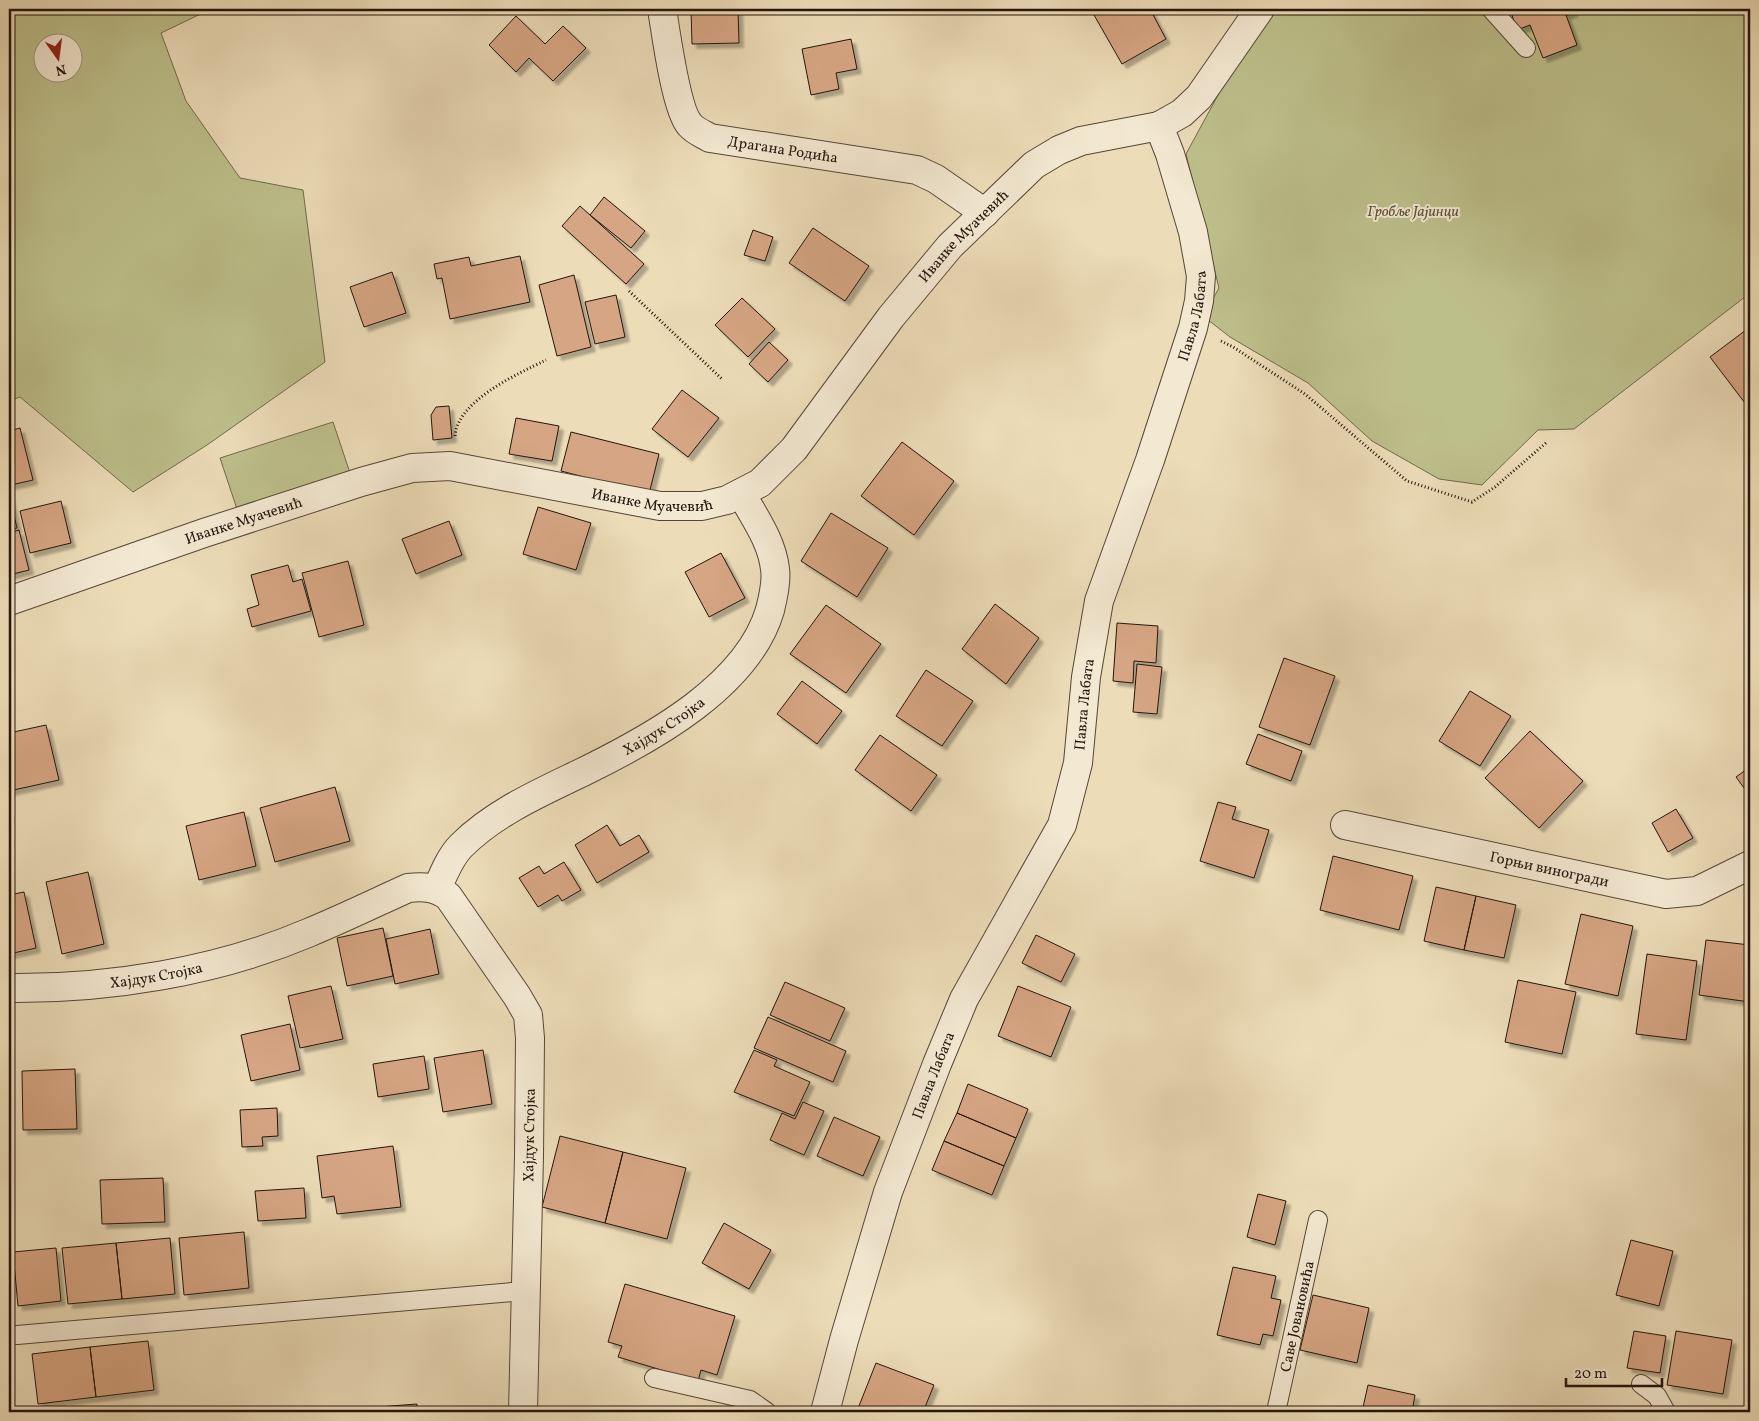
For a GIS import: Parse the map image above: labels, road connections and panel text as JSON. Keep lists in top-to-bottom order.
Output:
{
  "streets": {
    "street": [
      "Драгана Родића",
      "Иванке Муачевић",
      "Павла Лабата",
      "Хајдук Стојка",
      "Горњи виногради"
    ],
    "lane": ["Саве Јовановића"]
  },
  "crossings": [
    ["Драгана Родића", "Иванке Муачевић"],
    ["Иванке Муачевић", "Павла Лабата"],
    ["Иванке Муачевић", "Хајдук Стојка"]
  ],
  "parks": ["Гробље Јајинци"],
  "scale_bar": "20 m",
  "north": "bottom"
}
